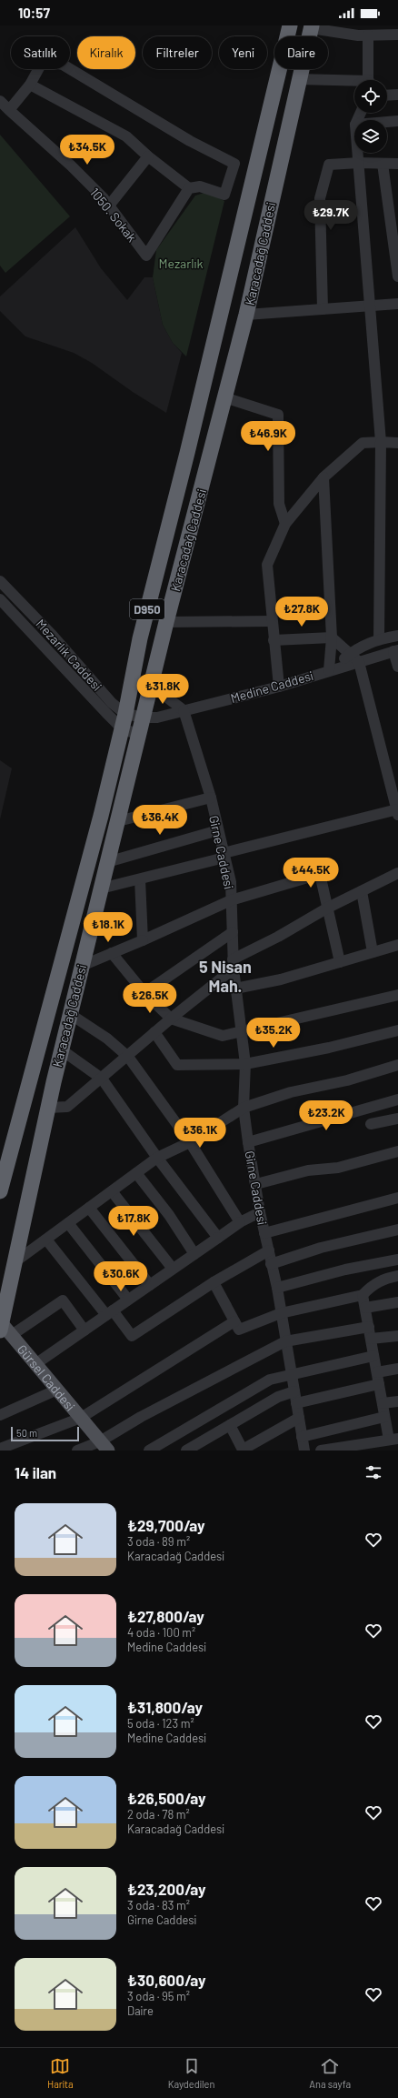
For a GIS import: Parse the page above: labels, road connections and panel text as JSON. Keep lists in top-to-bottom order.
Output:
{
  "streets": {
    "highway": ["Karacadağ Caddesi", "D950"],
    "main road": ["Gürsel Caddesi"],
    "street": [
      "1050. Sokak",
      "Mezarlık Caddesi",
      "Medine Caddesi",
      "Girne Caddesi"
    ]
  },
  "crossings": [
    ["Karacadağ Caddesi", "Mezarlık Caddesi"],
    ["Karacadağ Caddesi", "Medine Caddesi"],
    ["Karacadağ Caddesi", "Gürsel Caddesi"],
    ["Mezarlık Caddesi", "Medine Caddesi"],
    ["Medine Caddesi", "Girne Caddesi"]
  ],
  "districts": ["5 Nisan Mah."],
  "parks": ["Mezarlık"],
  "scale_bar": "50 m",
  "page": {
    "status": "10:57",
    "chip": [
      "Satılık",
      "Kiralık",
      "Filtreler",
      "Yeni",
      "Daire"
    ],
    "price": [
      "₺34.5K",
      "₺29.7K",
      "₺46.9K",
      "₺27.8K",
      "₺31.8K",
      "₺36.4K",
      "₺44.5K",
      "₺18.1K",
      "₺26.5K",
      "₺35.2K",
      "₺23.2K",
      "₺36.1K",
      "₺17.8K",
      "₺30.6K"
    ],
    "scale": "50 m",
    "heading": "14 ilan",
    "list": [
      {
        "name": "₺29,700/ay",
        "note": "3 oda · 89 m² · Karacadağ Caddesi"
      },
      {
        "name": "₺27,800/ay",
        "note": "4 oda · 100 m² · Medine Caddesi"
      },
      {
        "name": "₺31,800/ay",
        "note": "5 oda · 123 m² · Medine Caddesi"
      },
      {
        "name": "₺26,500/ay",
        "note": "2 oda · 78 m² · Karacadağ Caddesi"
      },
      {
        "name": "₺23,200/ay",
        "note": "3 oda · 83 m² · Girne Caddesi"
      },
      {
        "name": "₺30,600/ay",
        "note": "3 oda · 95 m² · Daire"
      }
    ],
    "tabs": ["Harita", "Kaydedilen", "Ana sayfa"]
  }
}
